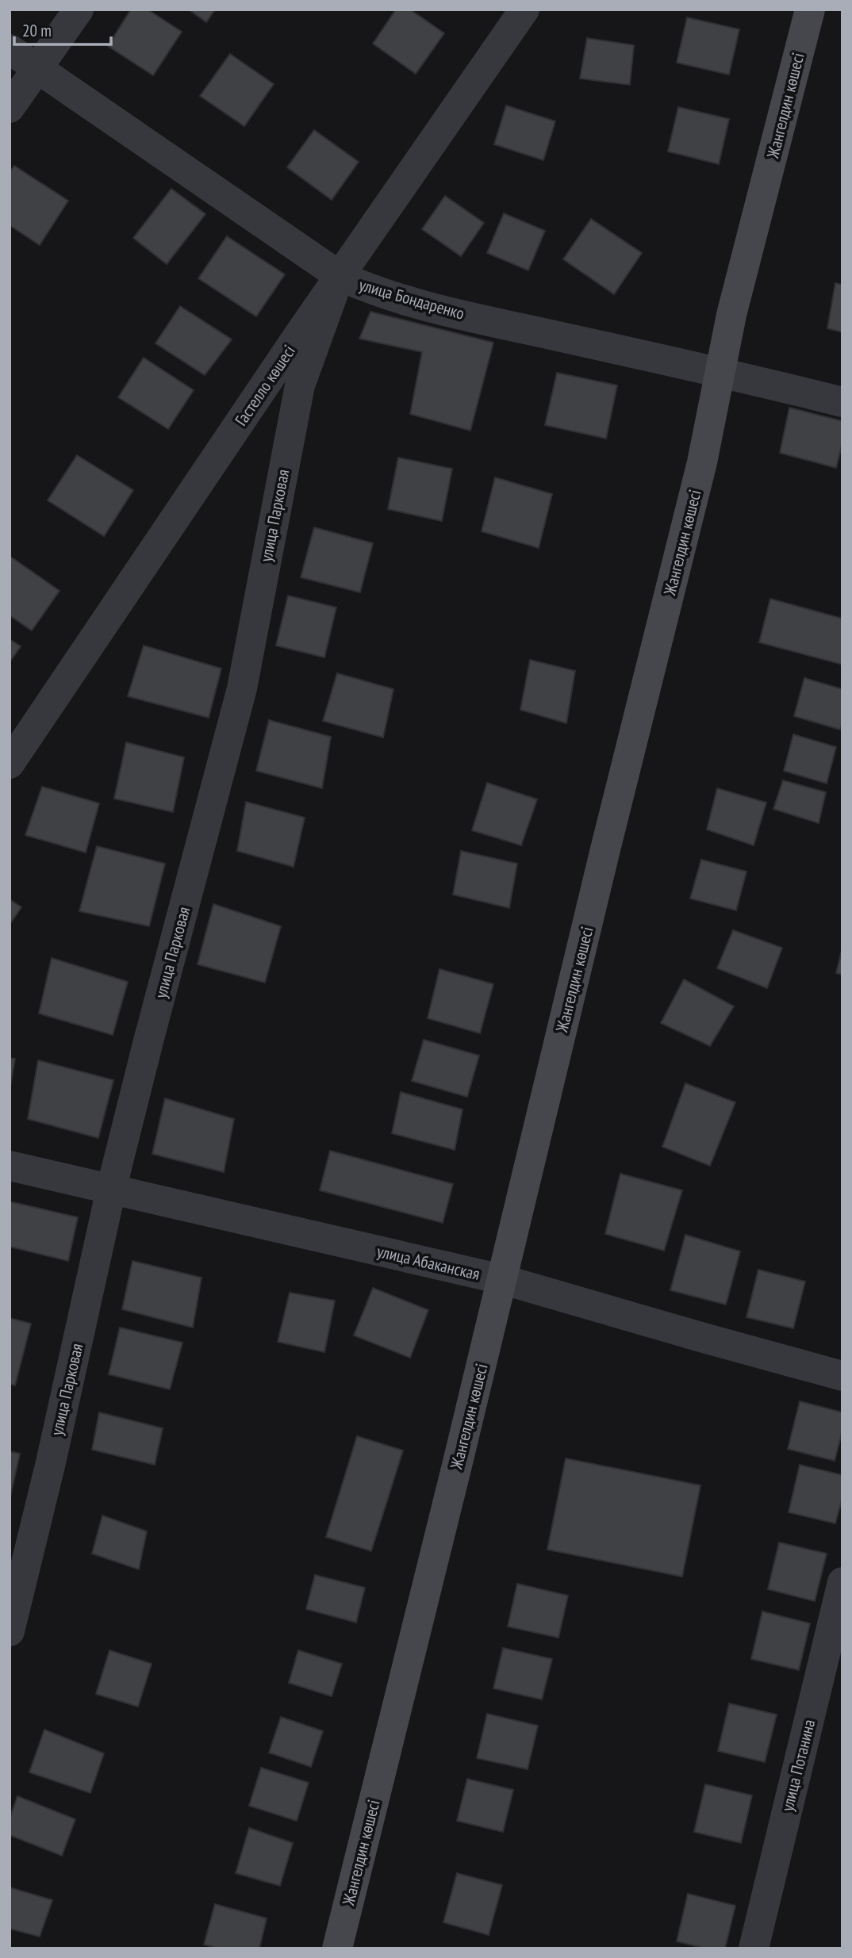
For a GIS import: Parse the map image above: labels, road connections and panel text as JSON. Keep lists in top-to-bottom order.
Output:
{
  "streets": {
    "main road": ["Жангелдин көшесі"],
    "street": [
      "улица Бондаренко",
      "Гастелло көшесі",
      "улица Парковая",
      "улица Абаканская",
      "улица Потанина"
    ]
  },
  "crossings": [
    ["Жангелдин көшесі", "улица Бондаренко"],
    ["Жангелдин көшесі", "улица Абаканская"],
    ["улица Бондаренко", "Гастелло көшесі"],
    ["улица Бондаренко", "улица Парковая"],
    ["Гастелло көшесі", "улица Парковая"],
    ["улица Парковая", "улица Абаканская"]
  ],
  "scale_bar": "20 m"
}
